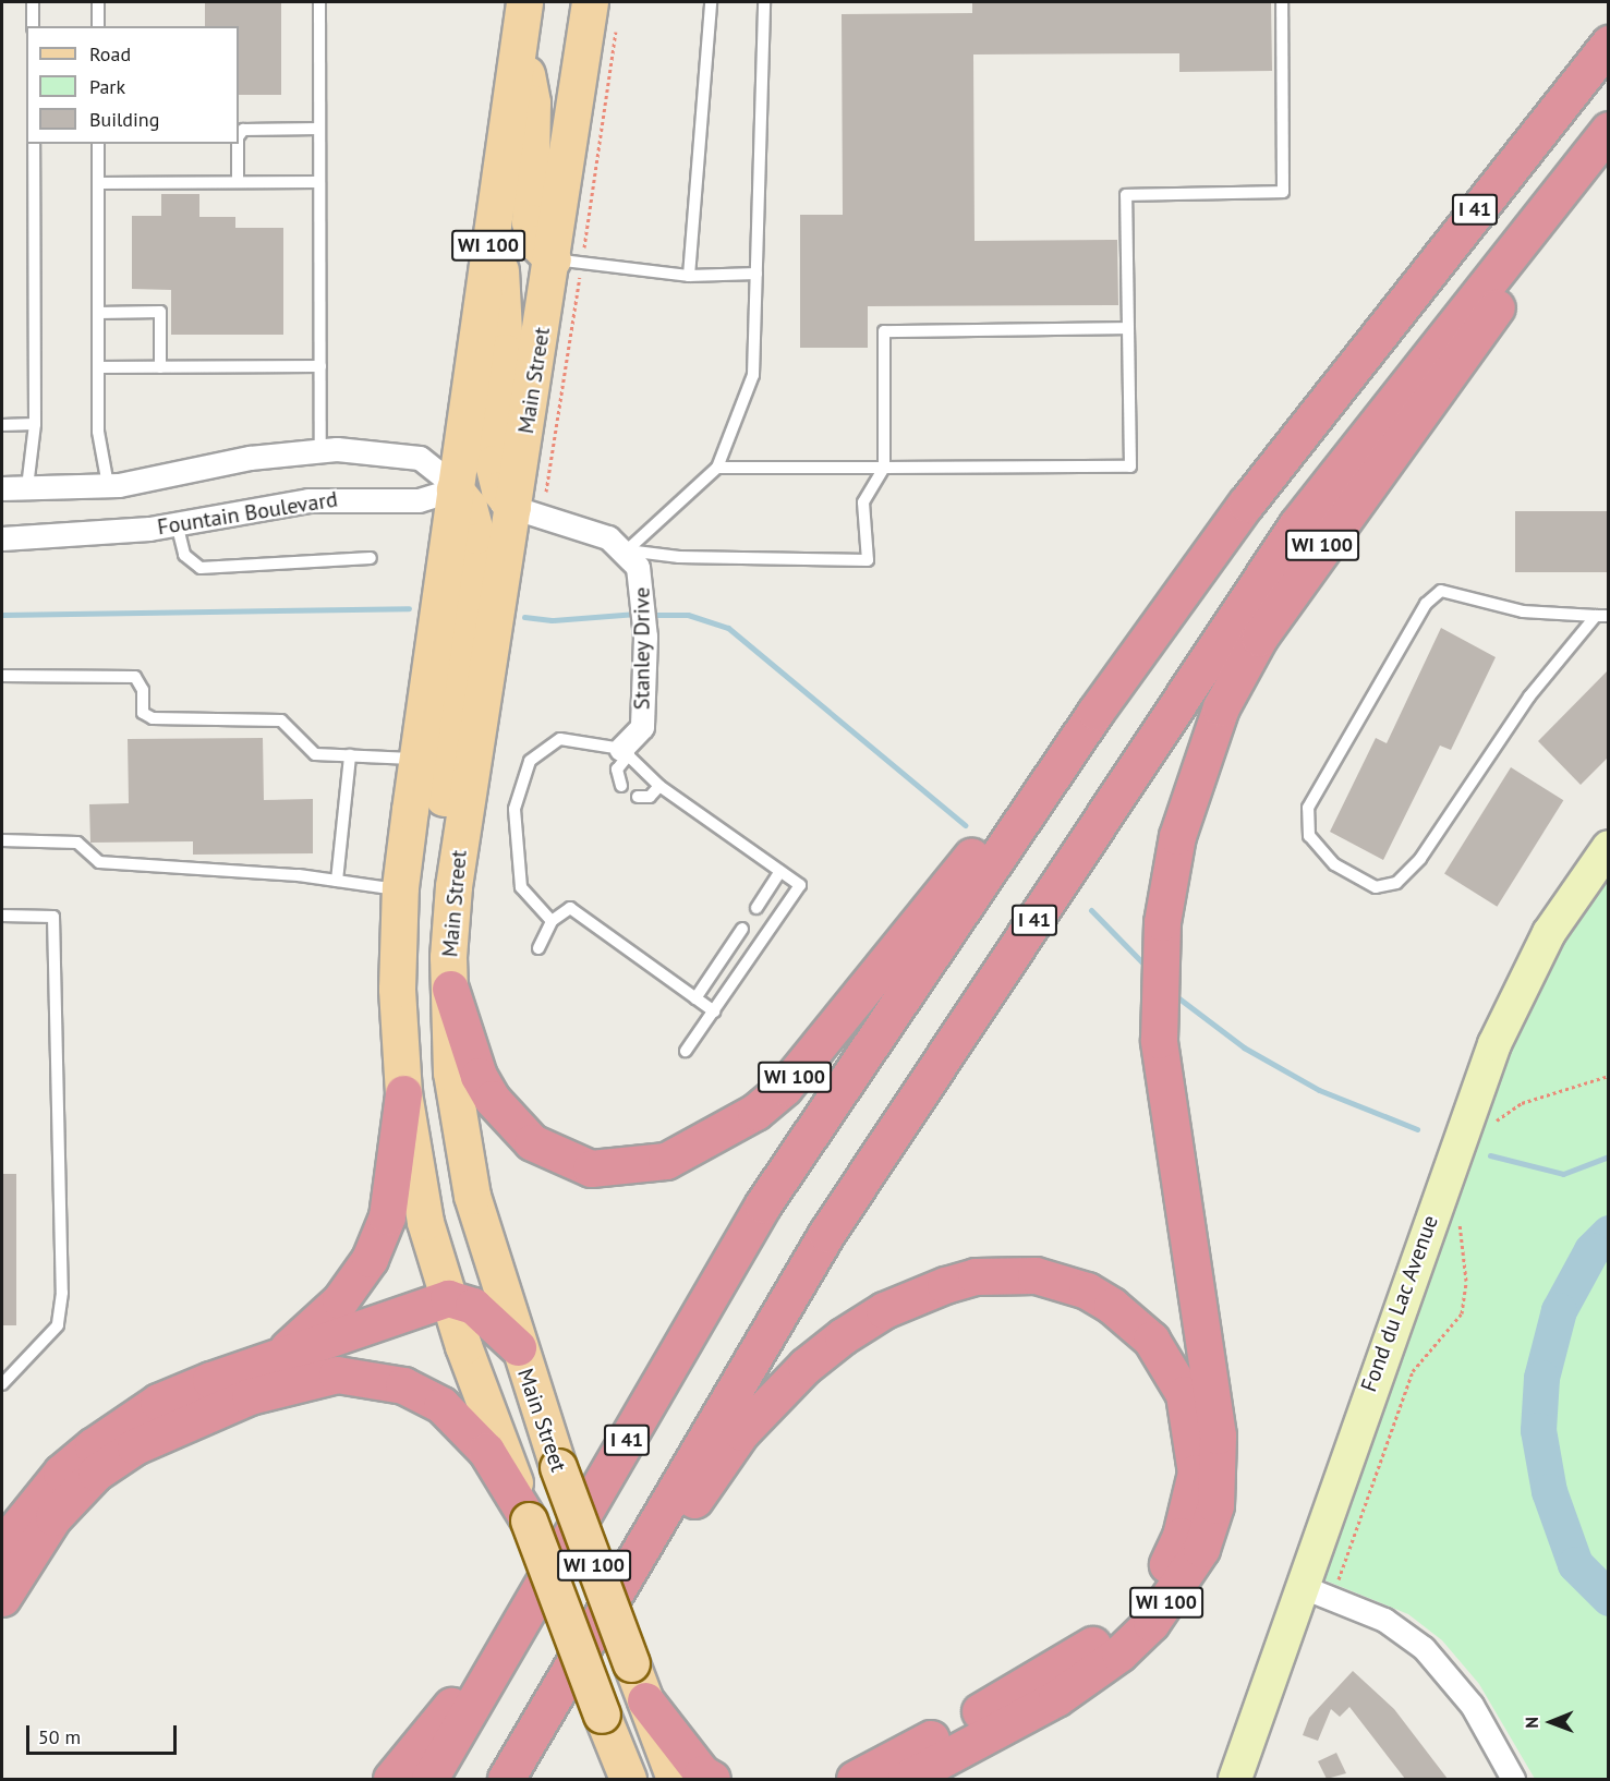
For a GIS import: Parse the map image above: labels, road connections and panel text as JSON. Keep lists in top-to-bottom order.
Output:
{
  "streets": {
    "highway": ["I 41", "WI 100"],
    "main road": ["Main Street"],
    "street": ["Fountain Boulevard", "Stanley Drive", "Fond du Lac Avenue"]
  },
  "crossings": [
    ["I 41", "WI 100"],
    ["WI 100", "Main Street"],
    ["WI 100", "Fountain Boulevard"]
  ],
  "legend": ["Road", "Park", "Building"],
  "scale_bar": "50 m",
  "north": "left"
}
